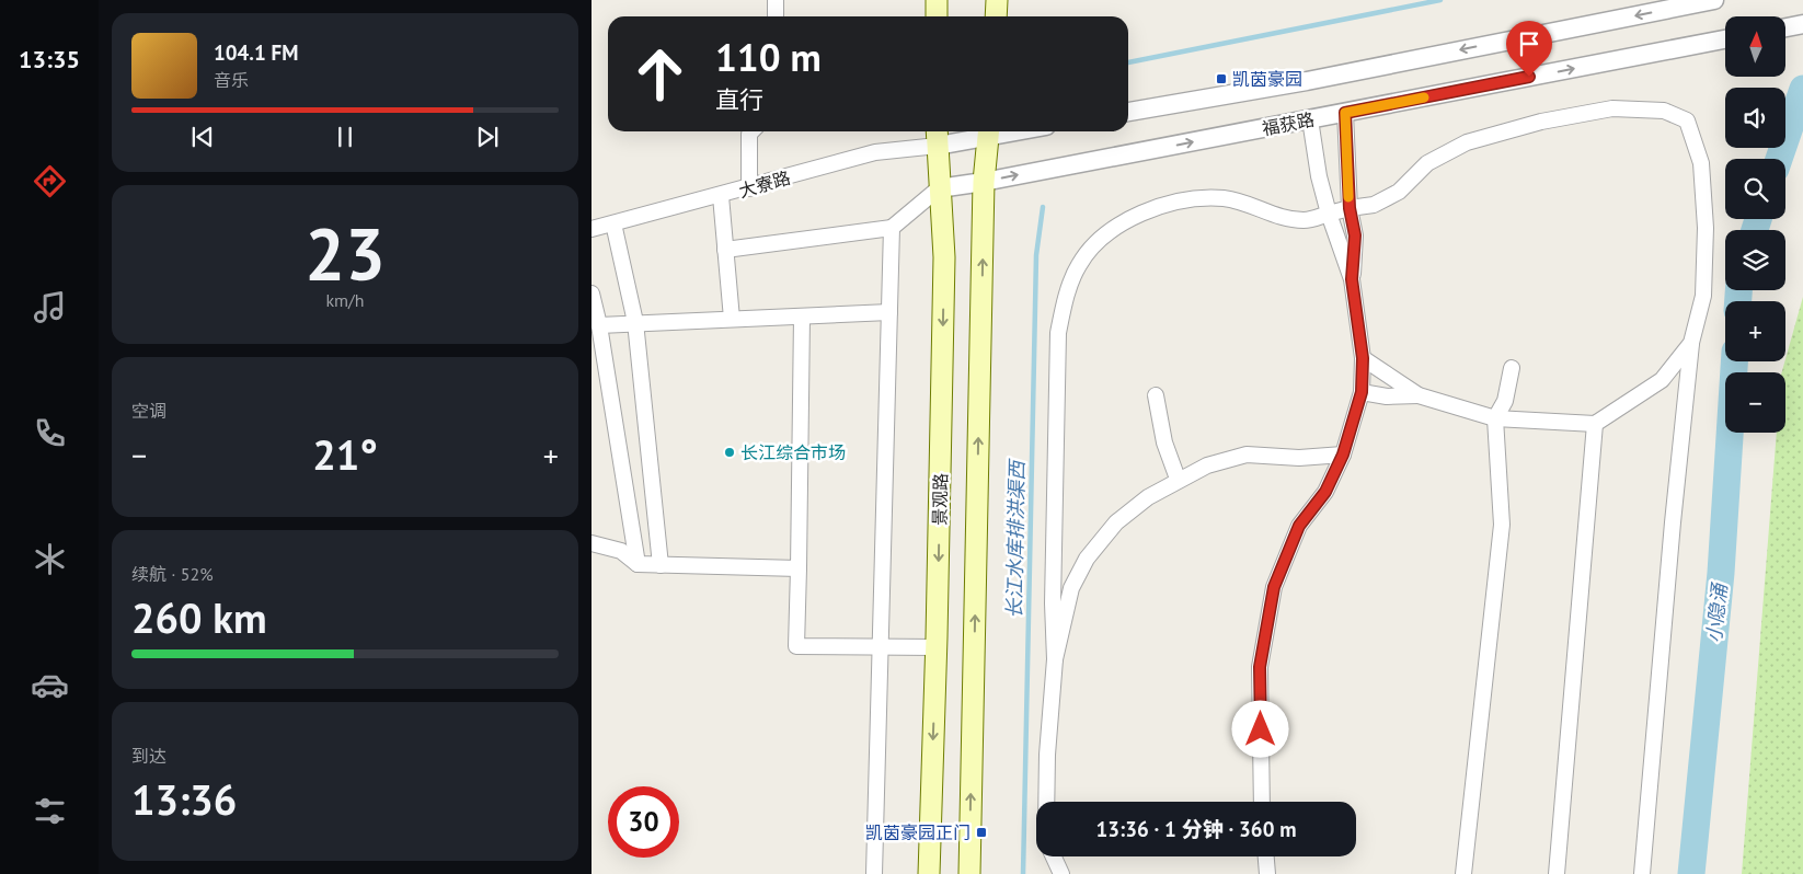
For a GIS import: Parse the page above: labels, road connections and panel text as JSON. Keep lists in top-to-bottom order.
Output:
{
  "streets": {
    "main road": ["景观路"],
    "street": ["福获路", "大寮路"]
  },
  "crossings": [
    ["福获路", "景观路"],
    ["大寮路", "景观路"]
  ],
  "water": ["长江水库排洪渠西", "小隐涌"],
  "places": {
    "transit": ["凯茵豪园", "凯茵豪园正门"],
    "other": ["长江综合市场"]
  },
  "north": "top",
  "page": {
    "tabs": "13:35",
    "map_buttons": ["+", "−"],
    "turn": ["110 m", "直行"],
    "song": ["104.1 FM", "音乐"],
    "tile": [
      ["23", "km/h"],
      "空调",
      ["续航 · 52%", "260 km"],
      ["到达", "13:36"]
    ],
    "heat": ["−", "21°", "+"],
    "limit": "30",
    "trip": "13:36 · 1 分钟 · 360 m"
  }
}
